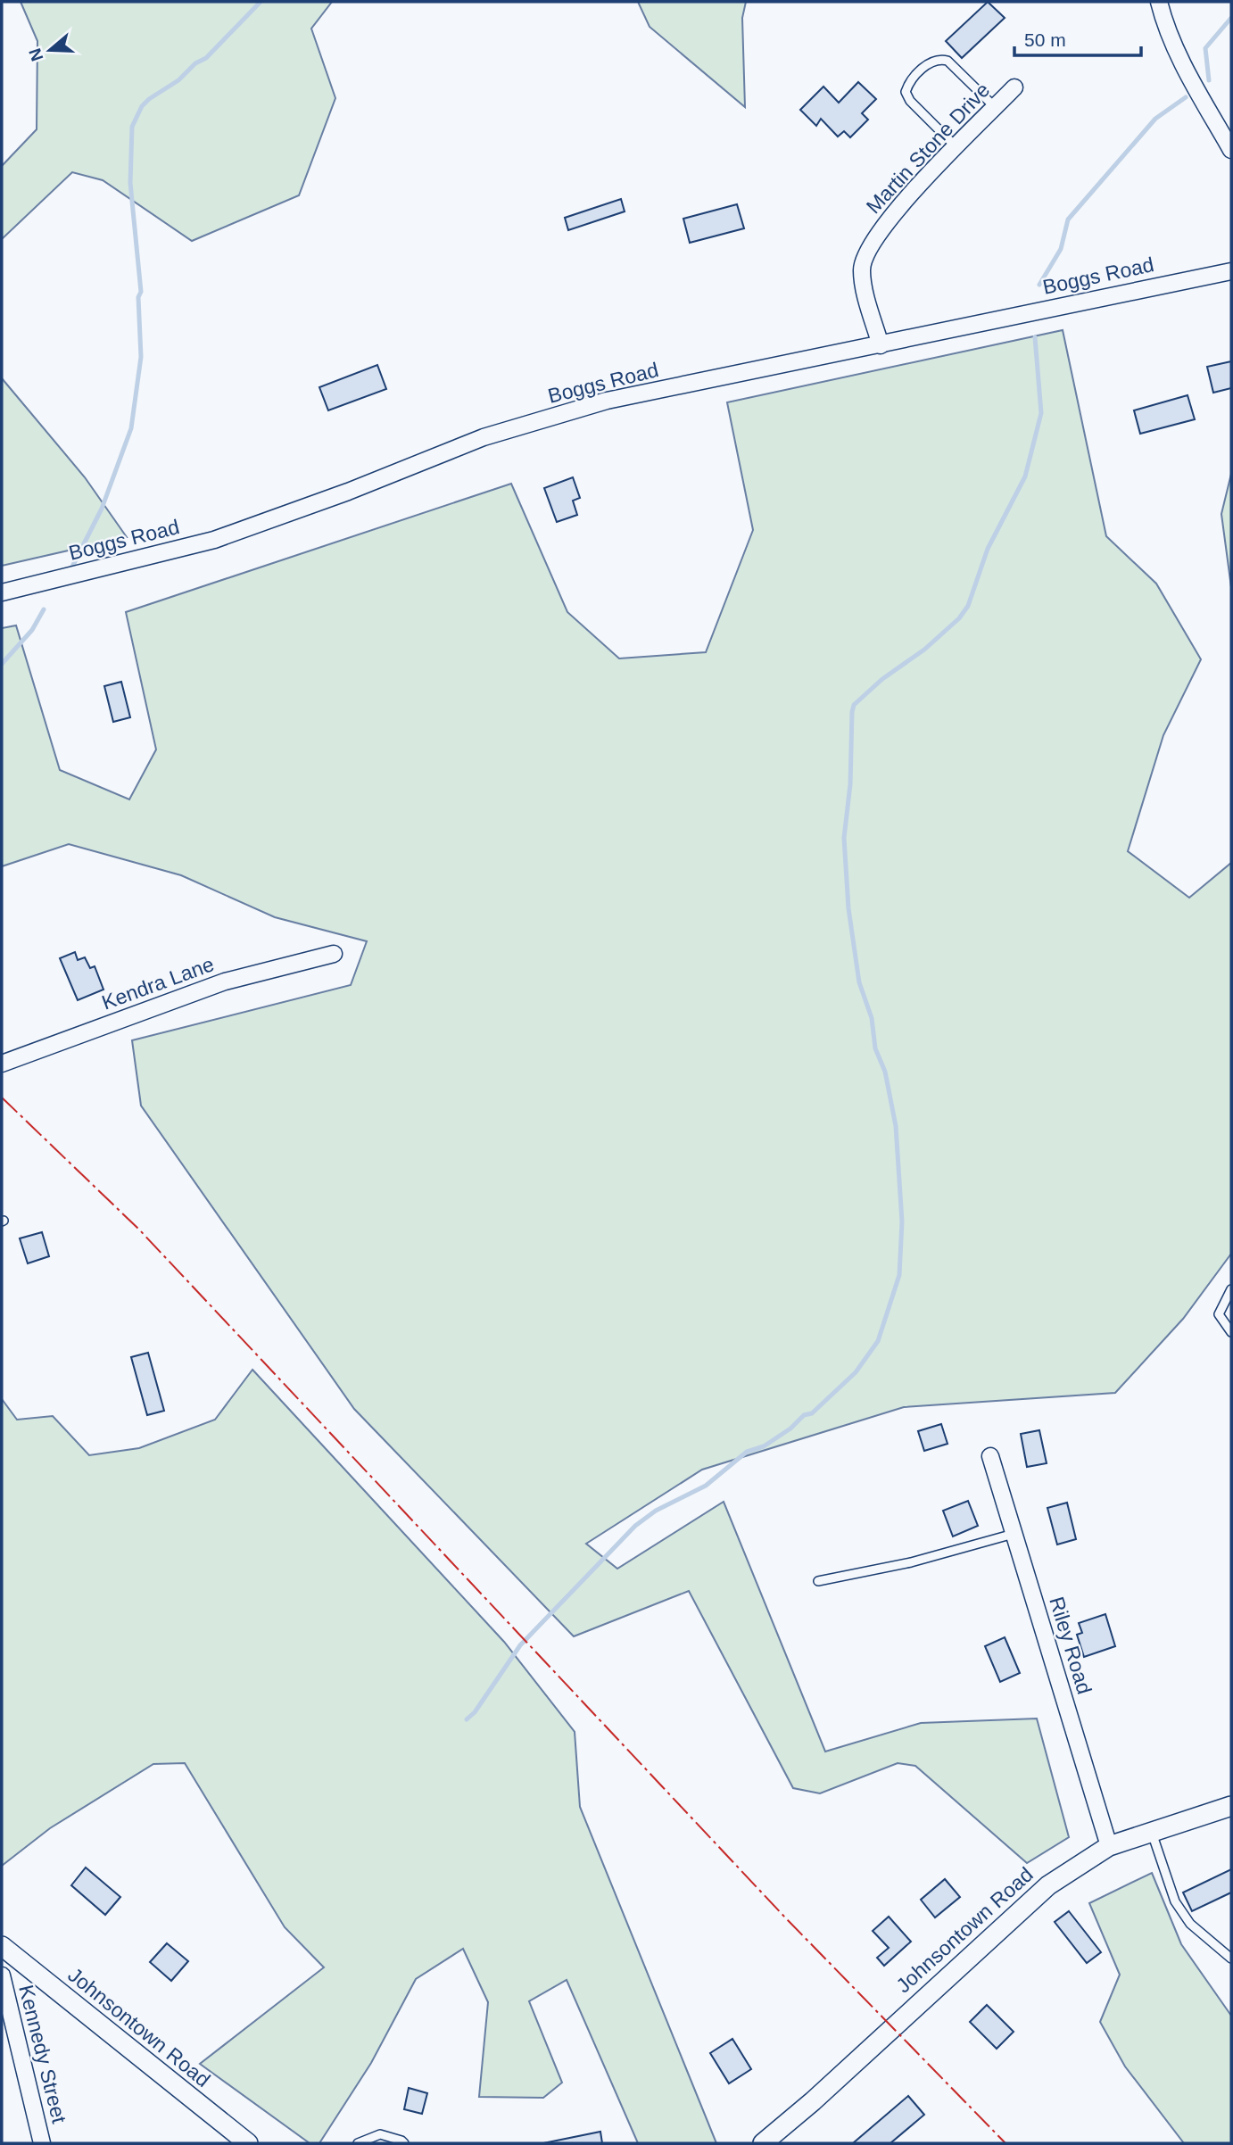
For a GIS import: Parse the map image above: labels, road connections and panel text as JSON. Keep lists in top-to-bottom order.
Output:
{
  "streets": {
    "street": [
      "Martin Stone Drive",
      "Boggs Road",
      "Kendra Lane",
      "Riley Road",
      "Johnsontown Road",
      "Kennedy Street"
    ]
  },
  "crossings": [
    ["Martin Stone Drive", "Boggs Road"],
    ["Riley Road", "Johnsontown Road"]
  ],
  "scale_bar": "50 m",
  "north": "left"
}
